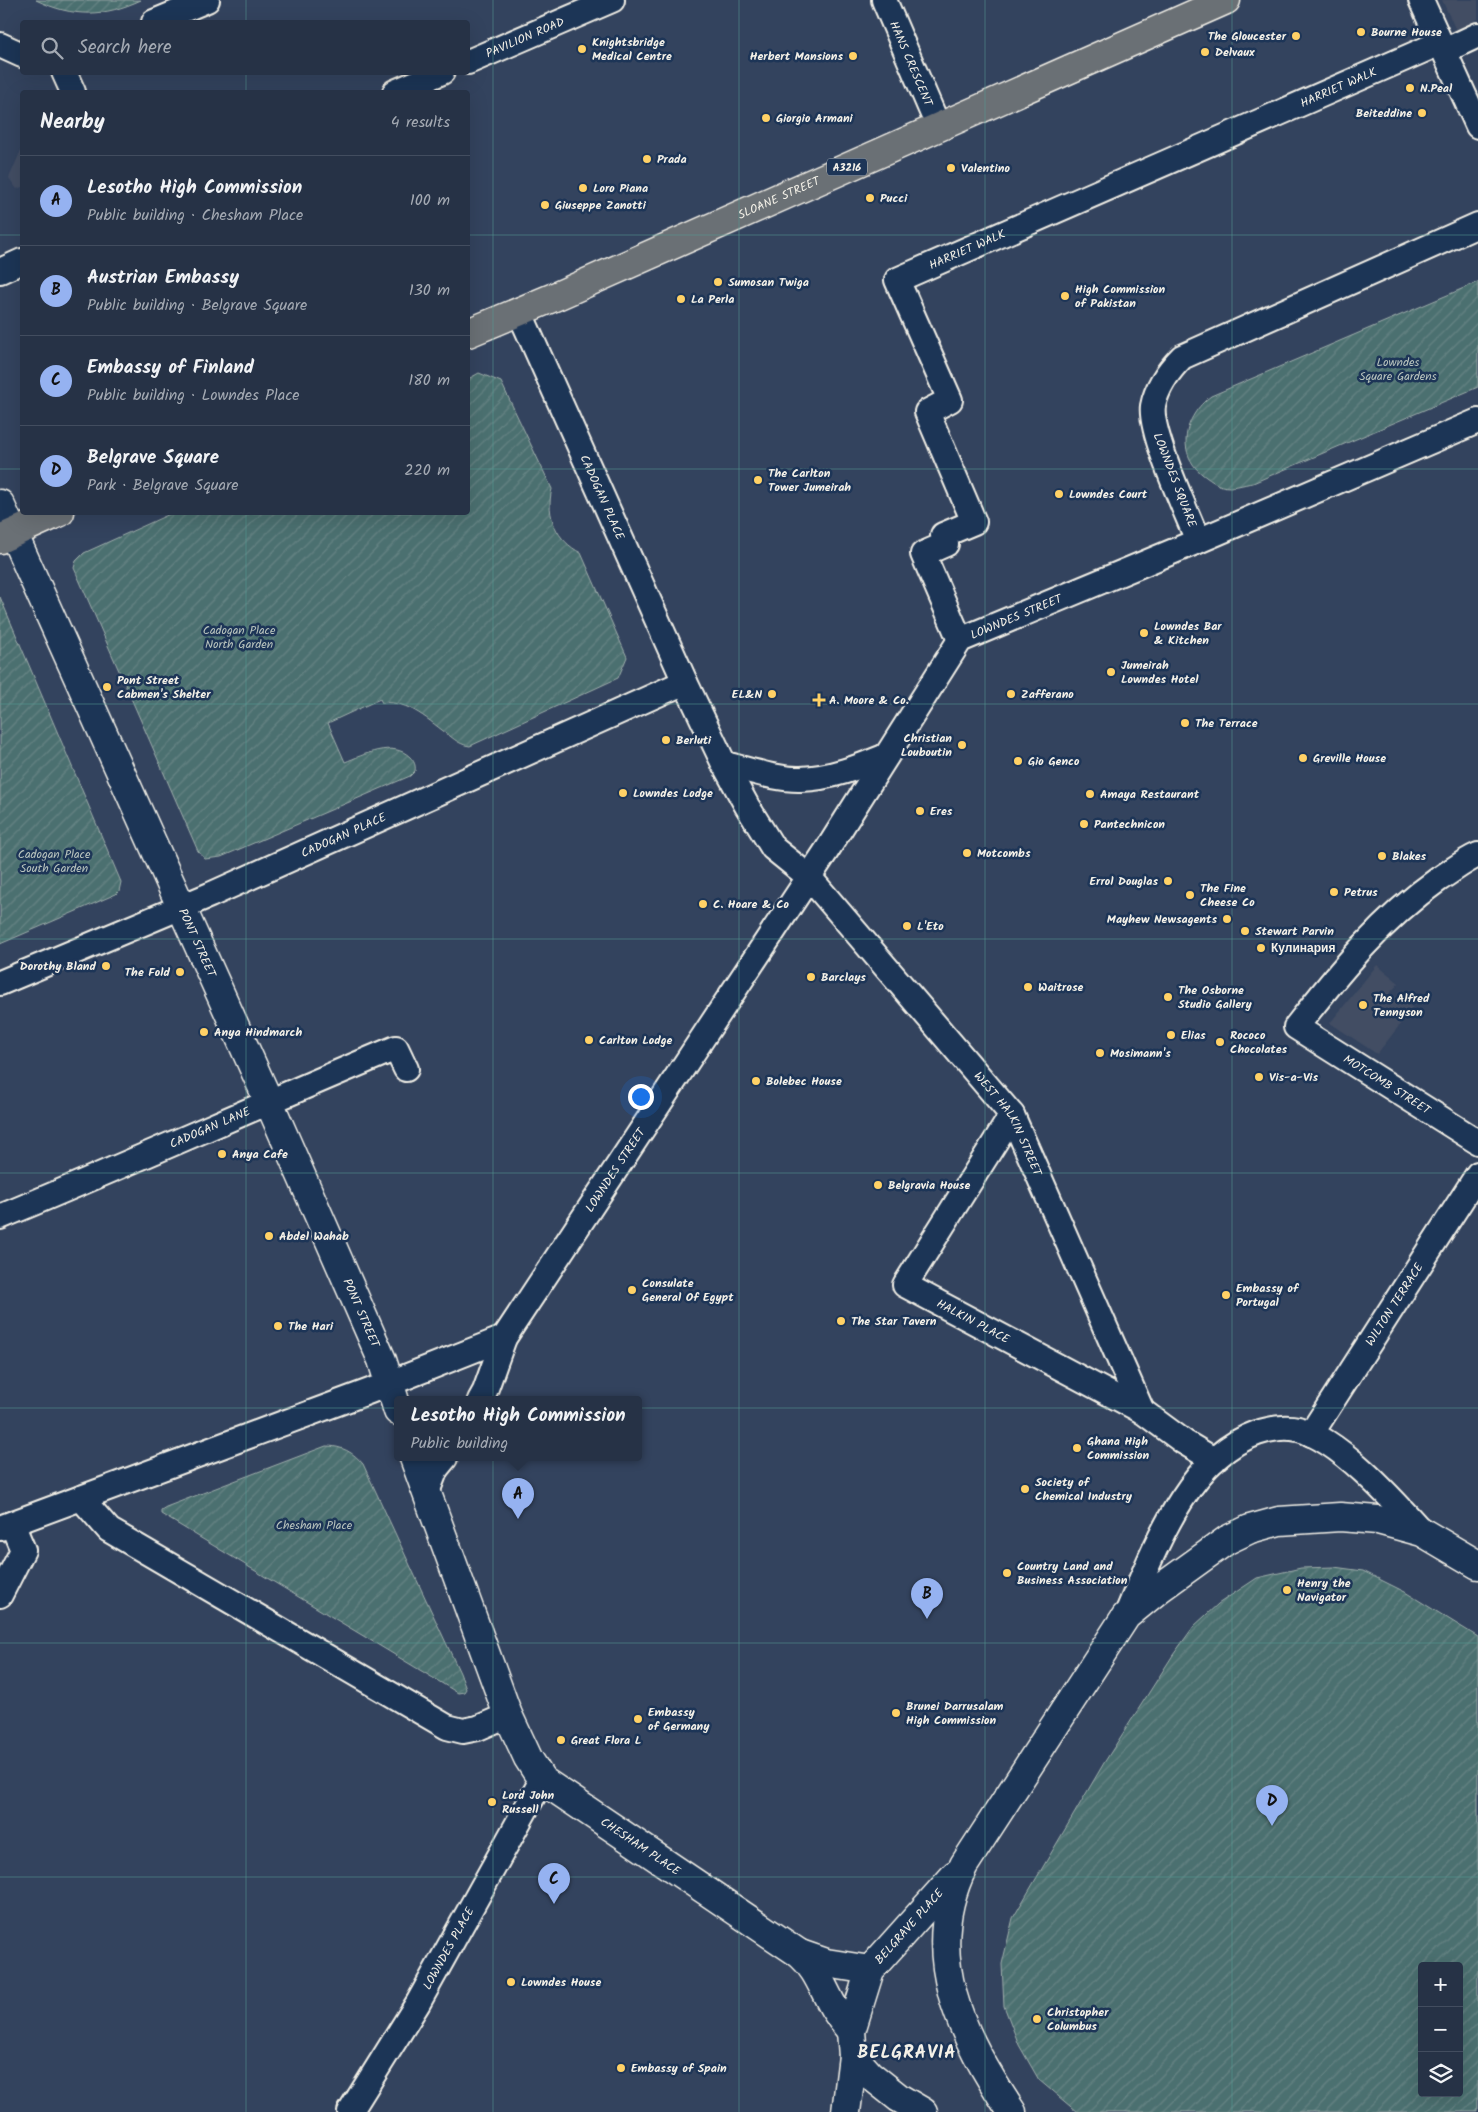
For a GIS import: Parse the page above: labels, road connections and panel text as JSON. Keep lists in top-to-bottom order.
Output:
{
  "streets": {
    "main road": [
      "A3216",
      "SLOANE STREET",
      "PONT STREET",
      "CHESHAM PLACE",
      "BELGRAVE PLACE"
    ],
    "street": [
      "PAVILION ROAD",
      "HANS CRESCENT",
      "HARRIET WALK",
      "LOWNDES SQUARE",
      "CADOGAN PLACE",
      "LOWNDES STREET",
      "MOTCOMB STREET",
      "WEST HALKIN STREET",
      "CADOGAN LANE",
      "WILTON TERRACE",
      "HALKIN PLACE",
      "LOWNDES PLACE"
    ]
  },
  "crossings": [
    ["HANS CRESCENT", "SLOANE STREET"],
    ["HARRIET WALK", "LOWNDES STREET"],
    ["SLOANE STREET", "CADOGAN PLACE"],
    ["LOWNDES SQUARE", "LOWNDES STREET"],
    ["CADOGAN PLACE", "PONT STREET"],
    ["LOWNDES STREET", "WEST HALKIN STREET"],
    ["PONT STREET", "CADOGAN LANE"],
    ["WEST HALKIN STREET", "HALKIN PLACE"],
    ["CHESHAM PLACE", "BELGRAVE PLACE"],
    ["CHESHAM PLACE", "LOWNDES PLACE"]
  ],
  "districts": ["BELGRAVIA"],
  "parks": [
    "Lowndes Square Gardens",
    "Cadogan Place North Garden",
    "Cadogan Place South Garden",
    "Chesham Place"
  ],
  "places": {
    "other": [
      "Bourne House",
      "The Gloucester",
      "Knightsbridge Medical Centre",
      "Delvaux",
      "Herbert Mansions",
      "N.Peal",
      "Beiteddine",
      "Giorgio Armani",
      "Prada",
      "Valentino",
      "Loro Piana",
      "Pucci",
      "Giuseppe Zanotti",
      "Sumosan Twiga",
      "High Commission of Pakistan",
      "La Perla",
      "The Carlton Tower Jumeirah",
      "Lowndes Court",
      "Lowndes Bar & Kitchen",
      "Jumeirah Lowndes Hotel",
      "Pont Street Cabmen's Shelter",
      "EL&N",
      "Zafferano",
      "The Terrace",
      "Berluti",
      "Christian Louboutin",
      "Greville House",
      "Gio Genco",
      "Lowndes Lodge",
      "Amaya Restaurant",
      "Eres",
      "Pantechnicon",
      "Motcombs",
      "Blakes",
      "Errol Douglas",
      "Petrus",
      "The Fine Cheese Co",
      "C. Hoare & Co",
      "Mayhew Newsagents",
      "L'Eto",
      "Stewart Parvin",
      "Кулинария",
      "Dorothy Bland",
      "The Fold",
      "Barclays",
      "Waitrose",
      "The Osborne Studio Gallery",
      "The Alfred Tennyson",
      "Anya Hindmarch",
      "Elias",
      "Carlton Lodge",
      "Rococo Chocolates",
      "Mosimann's",
      "Vis-a-Vis",
      "Bolebec House",
      "Anya Cafe",
      "Belgravia House",
      "Abdel Wahab",
      "Consulate General Of Egypt",
      "Embassy of Portugal",
      "The Star Tavern",
      "The Hari",
      "Ghana High Commission",
      "Society of Chemical Industry",
      "Country Land and Business Association",
      "Henry the Navigator",
      "Brunei Darrusalam High Commission",
      "Embassy of Germany",
      "Great Flora L",
      "Lord John Russell",
      "Lowndes House",
      "Christopher Columbus",
      "Embassy of Spain"
    ],
    "health": ["A. Moore & Co."]
  },
  "page": {
    "search": "Search here",
    "heading": ["Nearby", "4 results"],
    "list": [
      {
        "mark": "A",
        "name": "Lesotho High Commission",
        "note": "Public building · Chesham Place",
        "value": "100 m"
      },
      {
        "mark": "B",
        "name": "Austrian Embassy",
        "note": "Public building · Belgrave Square",
        "value": "130 m"
      },
      {
        "mark": "C",
        "name": "Embassy of Finland",
        "note": "Public building · Lowndes Place",
        "value": "180 m"
      },
      {
        "mark": "D",
        "name": "Belgrave Square",
        "note": "Park · Belgrave Square",
        "value": "220 m"
      }
    ],
    "popup": ["Lesotho High Commission", "Public building"],
    "pins": [
      "A",
      "B",
      "D",
      "C"
    ],
    "map_buttons": ["+", "−"]
  }
}
